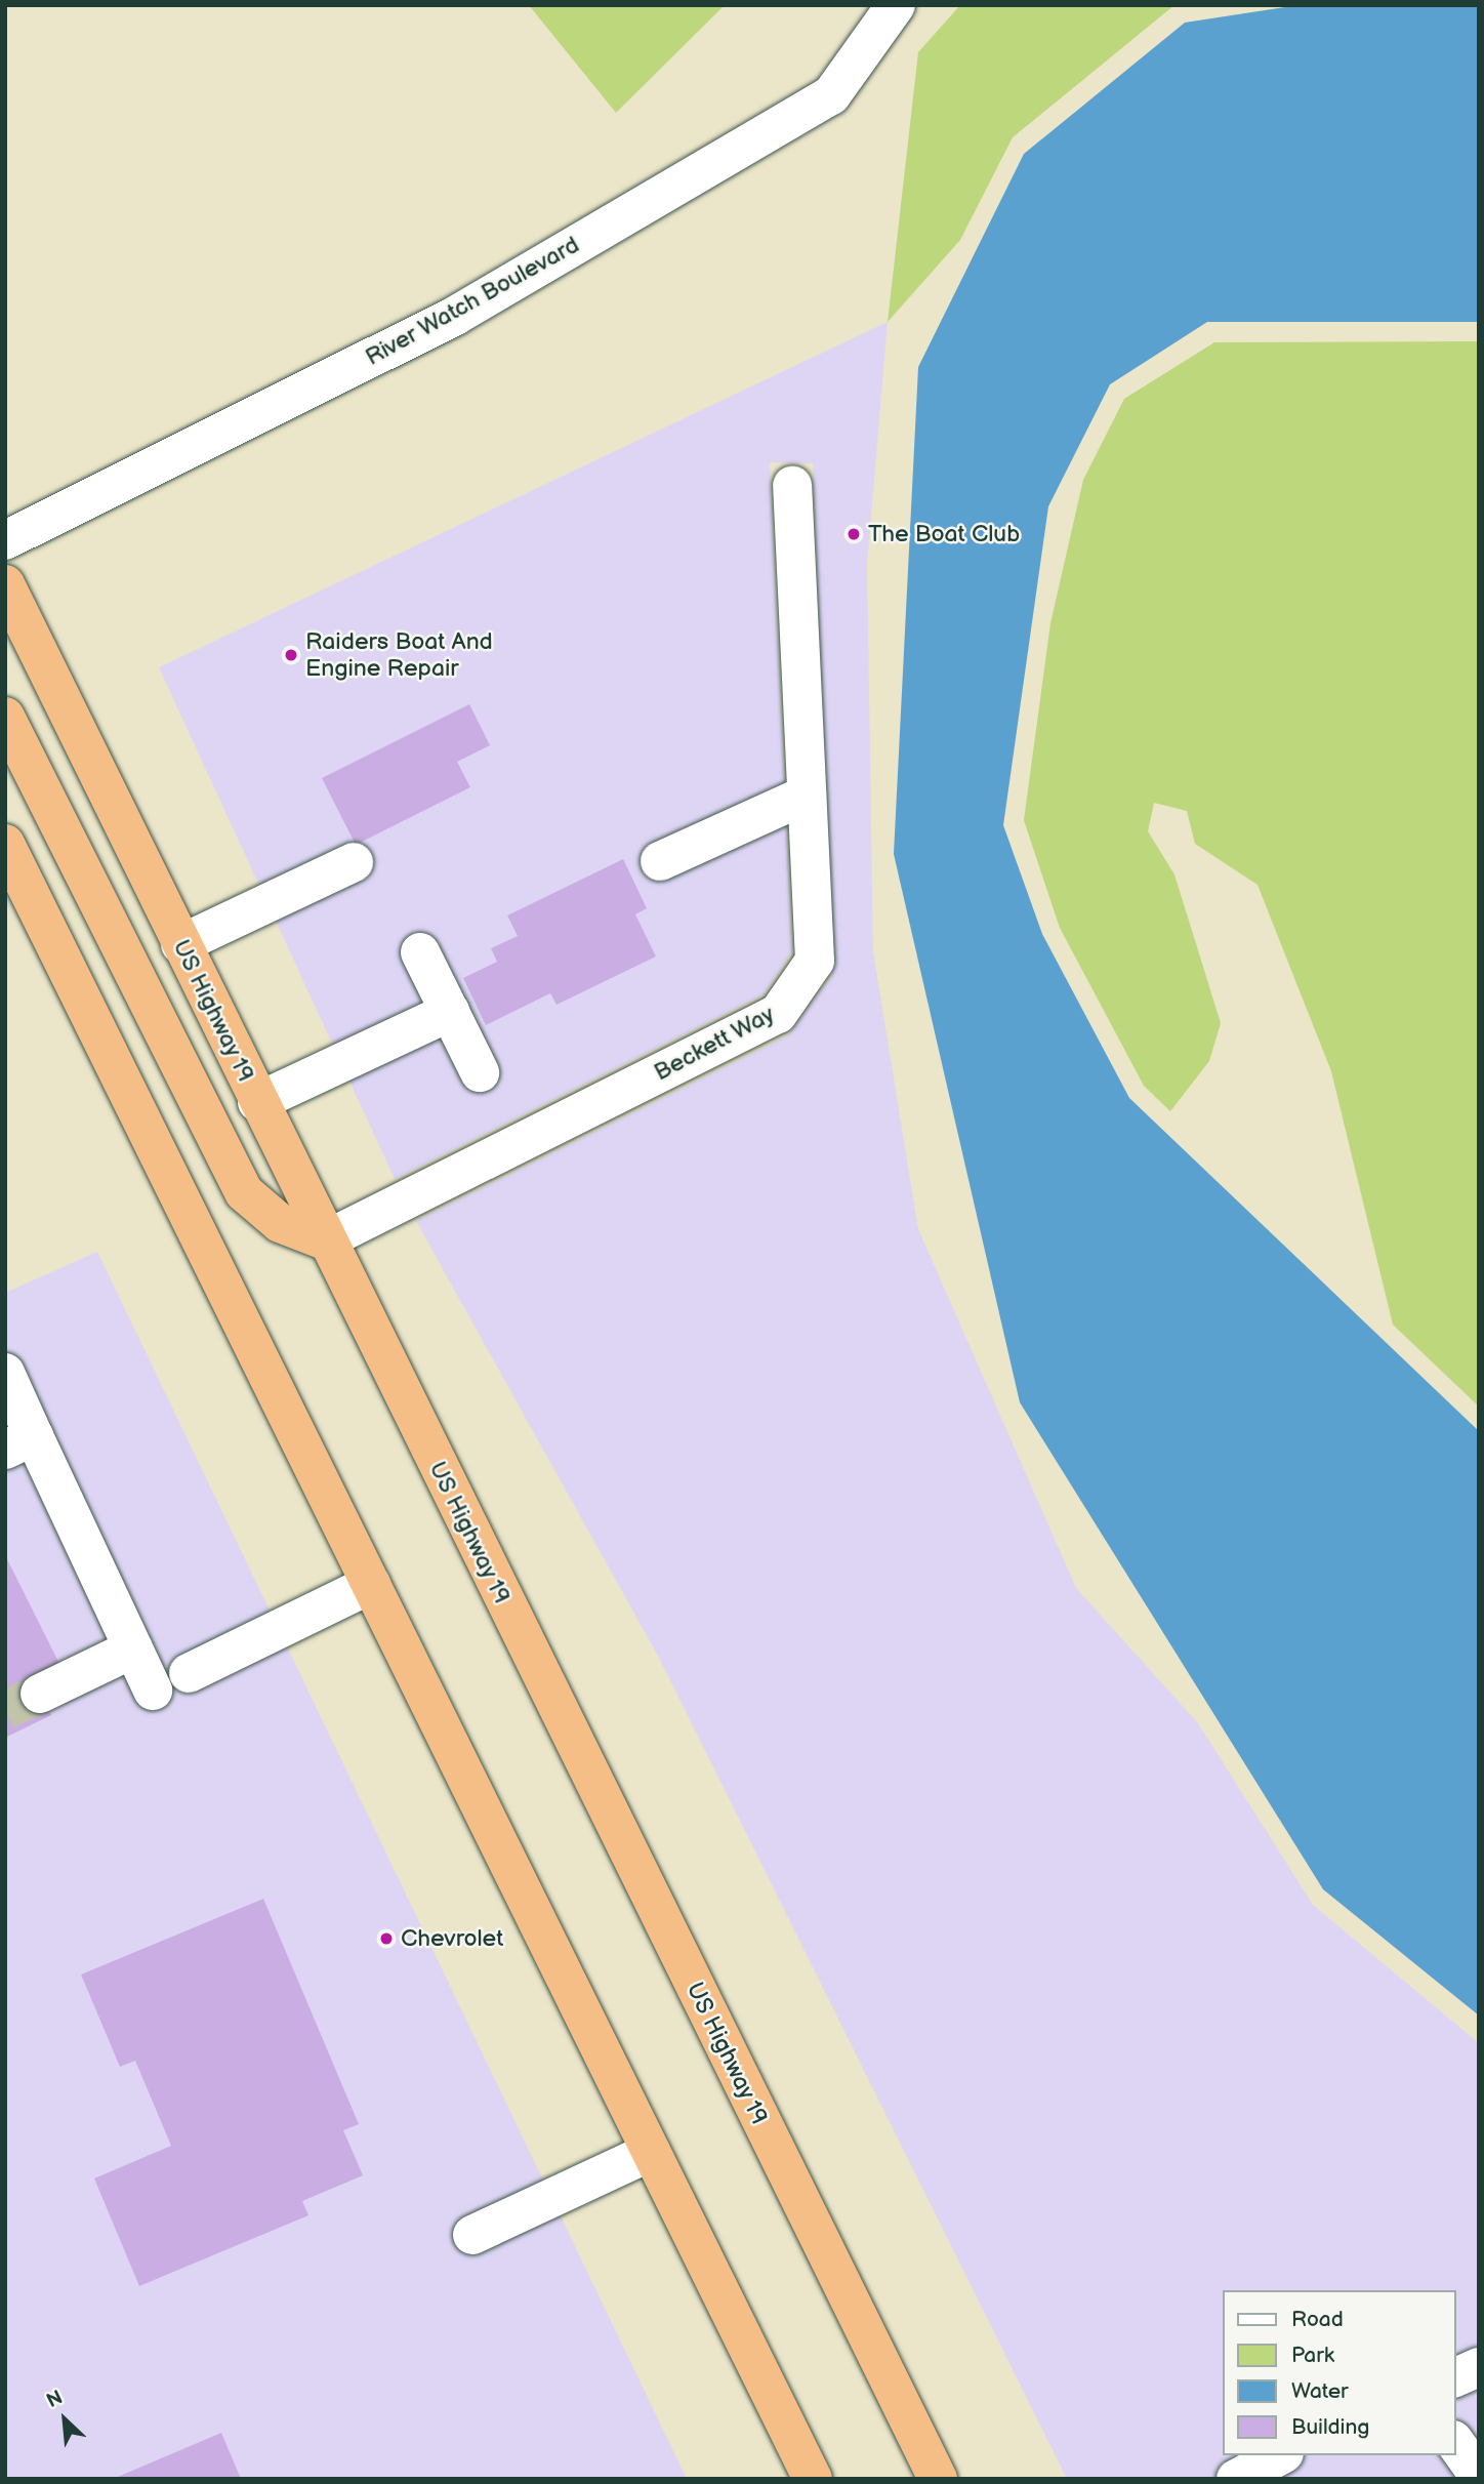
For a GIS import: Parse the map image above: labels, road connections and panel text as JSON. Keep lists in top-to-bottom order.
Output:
{
  "streets": {
    "highway": ["US Highway 19"],
    "street": ["River Watch Boulevard", "Beckett Way"]
  },
  "crossings": [
    ["US Highway 19", "Beckett Way"]
  ],
  "places": ["The Boat Club", "Raiders Boat And Engine Repair", "Chevrolet"],
  "legend": [
    "Road",
    "Park",
    "Water",
    "Building"
  ],
  "north": "top left"
}
